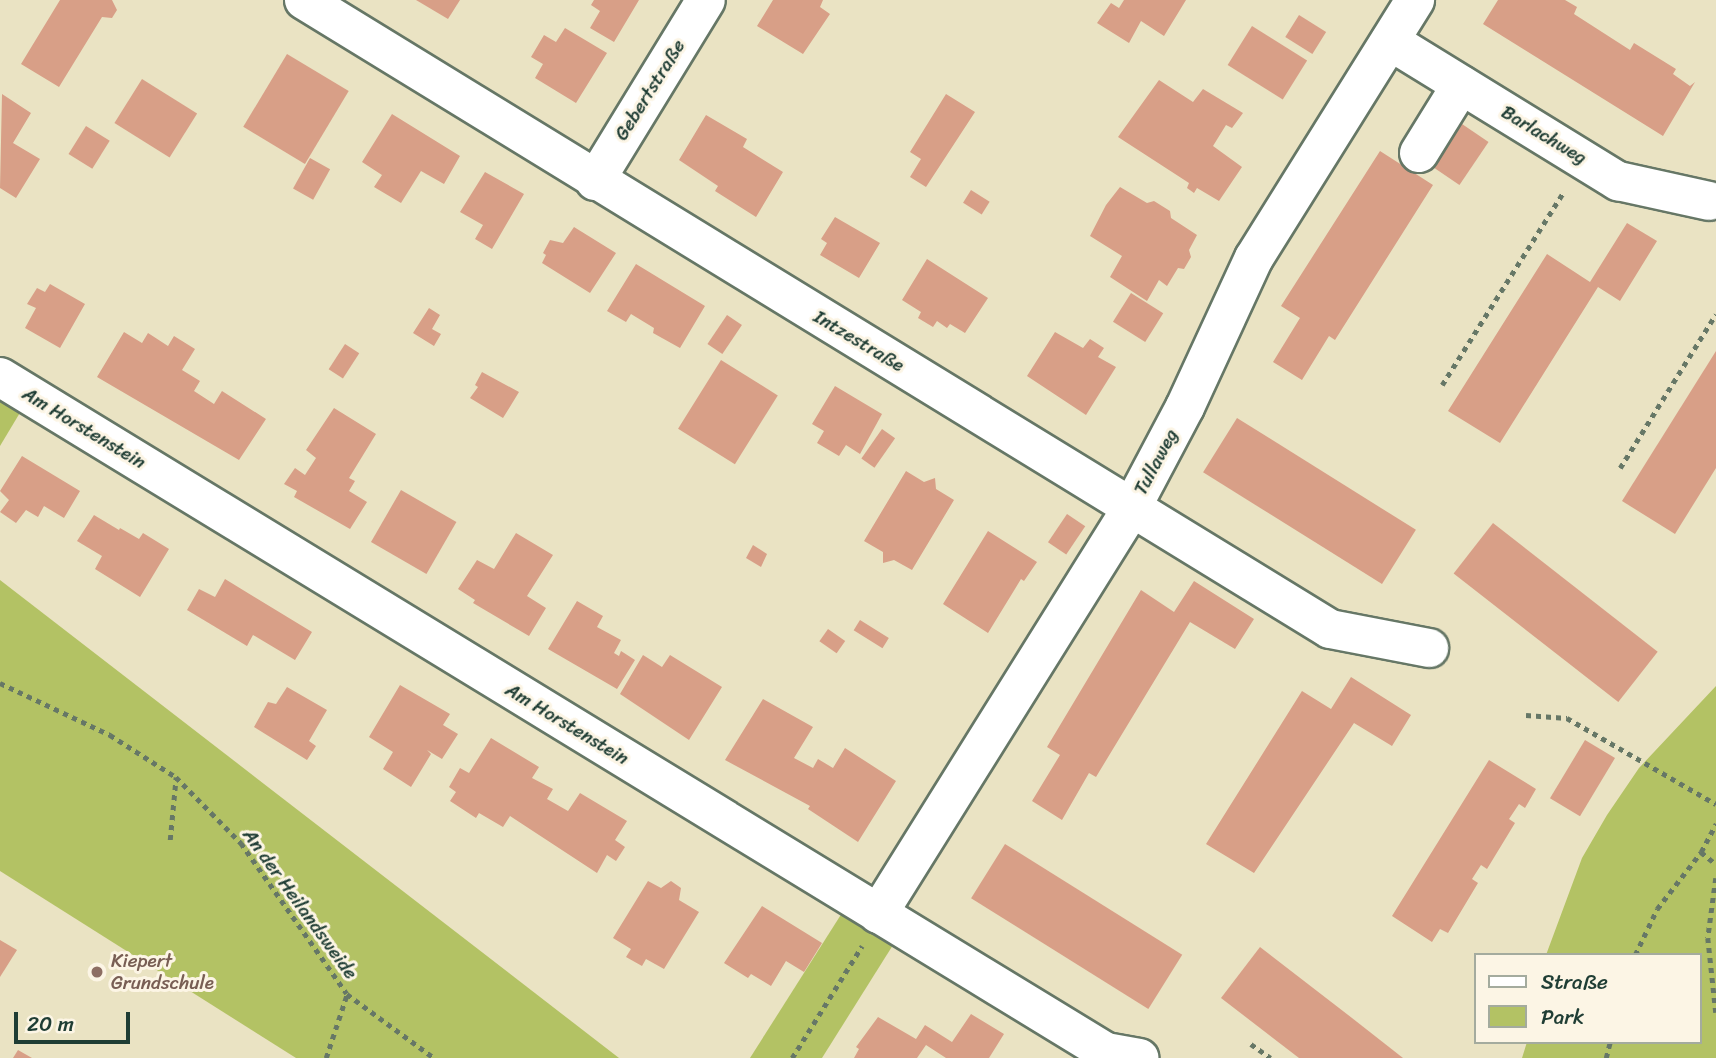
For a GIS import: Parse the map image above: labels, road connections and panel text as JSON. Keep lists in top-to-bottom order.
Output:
{
  "streets": {
    "street": [
      "Gebertstraße",
      "Barlachweg",
      "Intzestraße",
      "Am Horstenstein",
      "Tullaweg"
    ],
    "path": ["An der Heilandsweide"]
  },
  "crossings": [
    ["Gebertstraße", "Intzestraße"],
    ["Barlachweg", "Tullaweg"],
    ["Intzestraße", "Tullaweg"],
    ["Am Horstenstein", "Tullaweg"]
  ],
  "places": ["Kiepert Grundschule"],
  "legend": ["Straße", "Park"],
  "scale_bar": "20 m"
}
